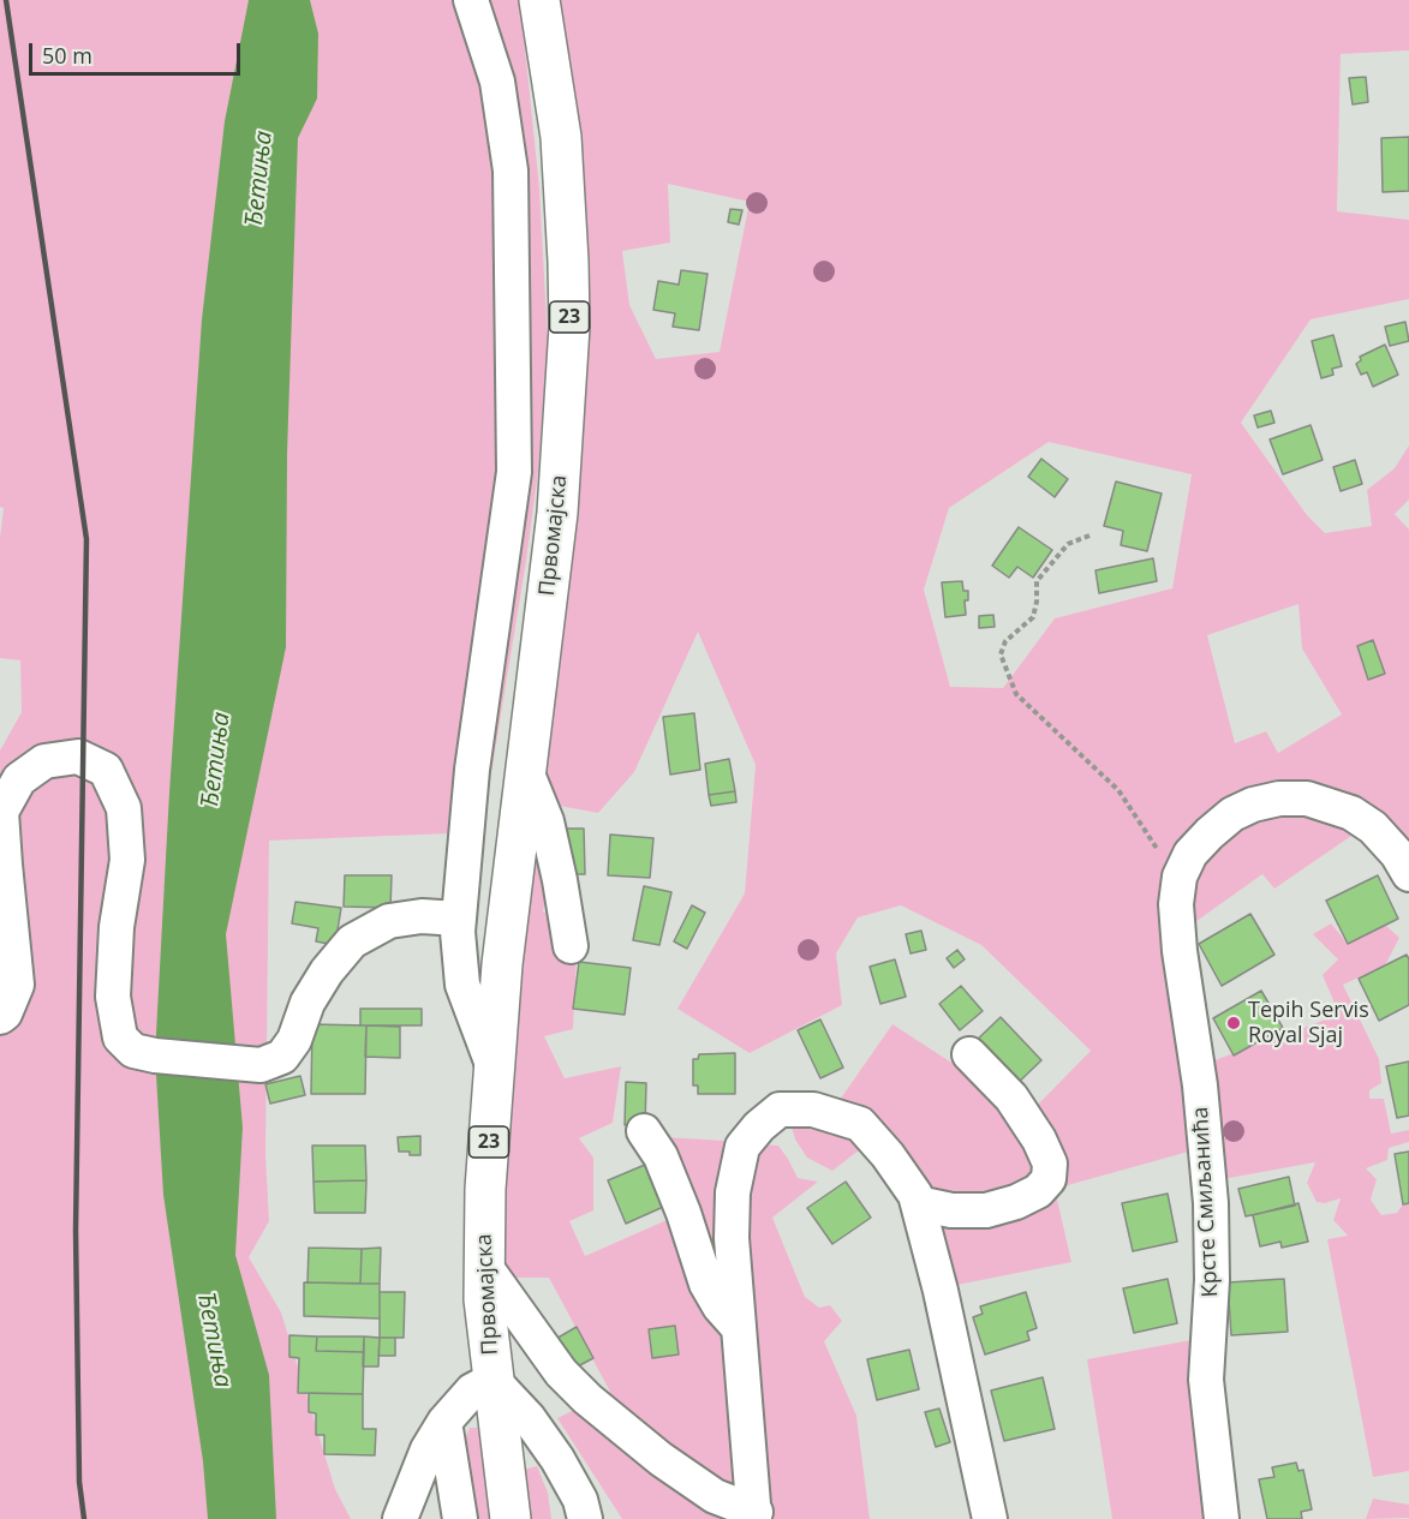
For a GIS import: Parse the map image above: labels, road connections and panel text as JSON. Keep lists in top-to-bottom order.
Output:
{
  "streets": {
    "main road": ["23", "Првомајска"],
    "street": ["Крсте Смиљанића"]
  },
  "water": ["Ђетиња"],
  "places": ["Tepih Servis Royal Sjaj"],
  "scale_bar": "50 m"
}
